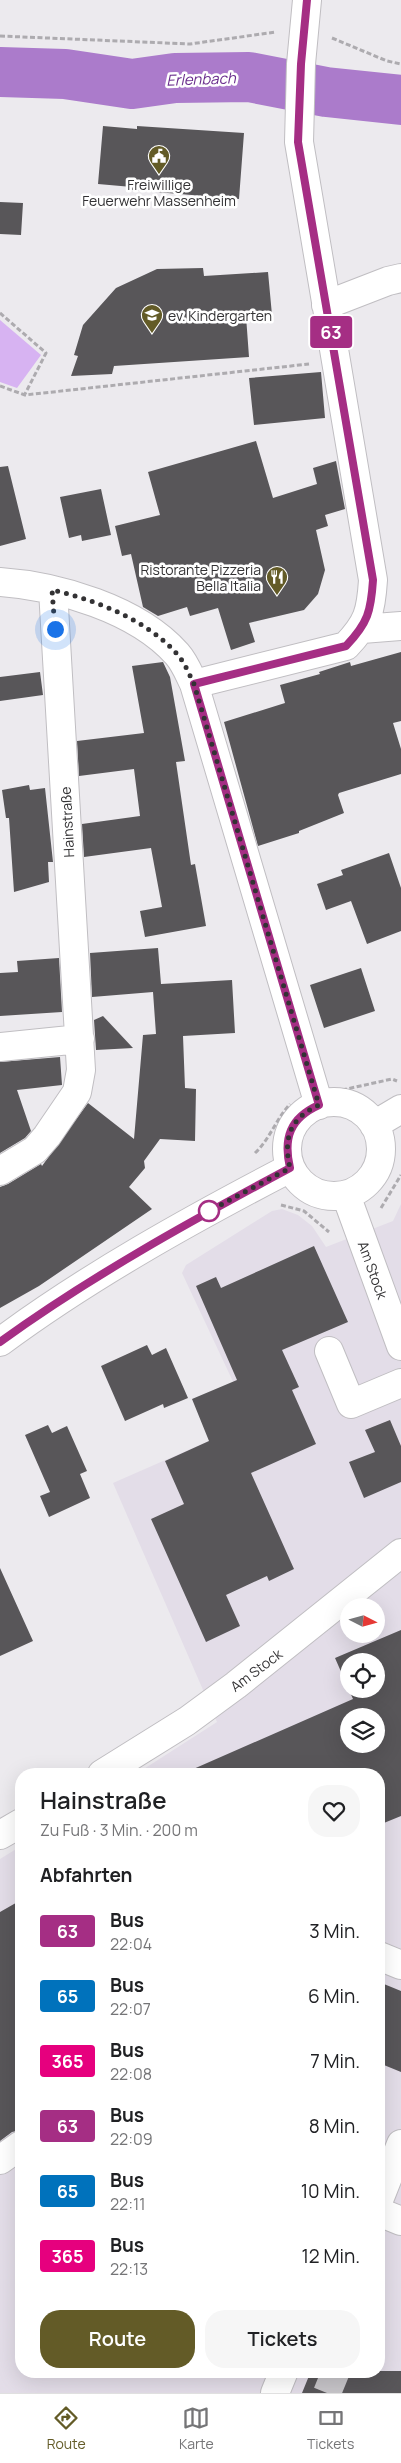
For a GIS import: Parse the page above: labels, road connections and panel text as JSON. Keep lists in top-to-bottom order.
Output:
{
  "streets": {
    "street": ["Hainstraße", "Am Stock"]
  },
  "water": ["Erlenbach"],
  "places": {
    "public building": ["Freiwillige Feuerwehr Massenheim"],
    "school or university": ["ev. Kindergarten"],
    "restaurant": ["Ristorante Pizzeria Bella Italia"]
  },
  "lines": ["bus line 63"],
  "north": "right",
  "page": {
    "on_map": "63",
    "heading": [
      ["Hainstraße", "Zu Fuß · 3 Min. · 200 m"],
      "Abfahrten"
    ],
    "list": [
      {
        "mark": "63",
        "name": "Bus",
        "note": "22:04",
        "value": "3 Min."
      },
      {
        "mark": "65",
        "name": "Bus",
        "note": "22:07",
        "value": "6 Min."
      },
      {
        "mark": "365",
        "name": "Bus",
        "note": "22:08",
        "value": "7 Min."
      },
      {
        "mark": "63",
        "name": "Bus",
        "note": "22:09",
        "value": "8 Min."
      },
      {
        "mark": "65",
        "name": "Bus",
        "note": "22:11",
        "value": "10 Min."
      },
      {
        "mark": "365",
        "name": "Bus",
        "note": "22:13",
        "value": "12 Min."
      }
    ],
    "buttons": ["Route", "Tickets"],
    "tabs": ["Route", "Karte", "Tickets"]
  }
}
